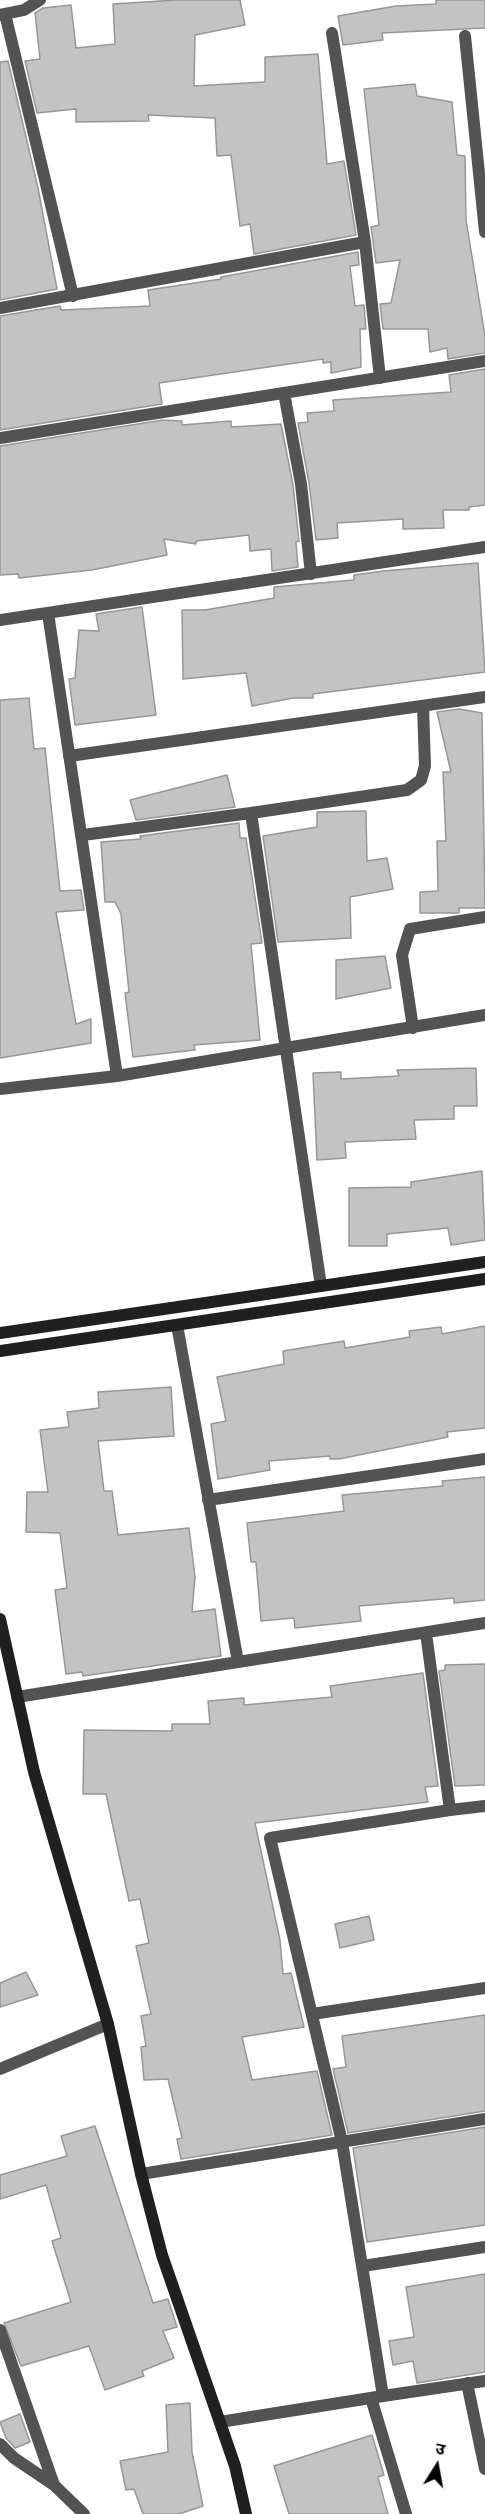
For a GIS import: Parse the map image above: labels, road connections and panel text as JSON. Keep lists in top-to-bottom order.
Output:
{
  "north": "top"
}
